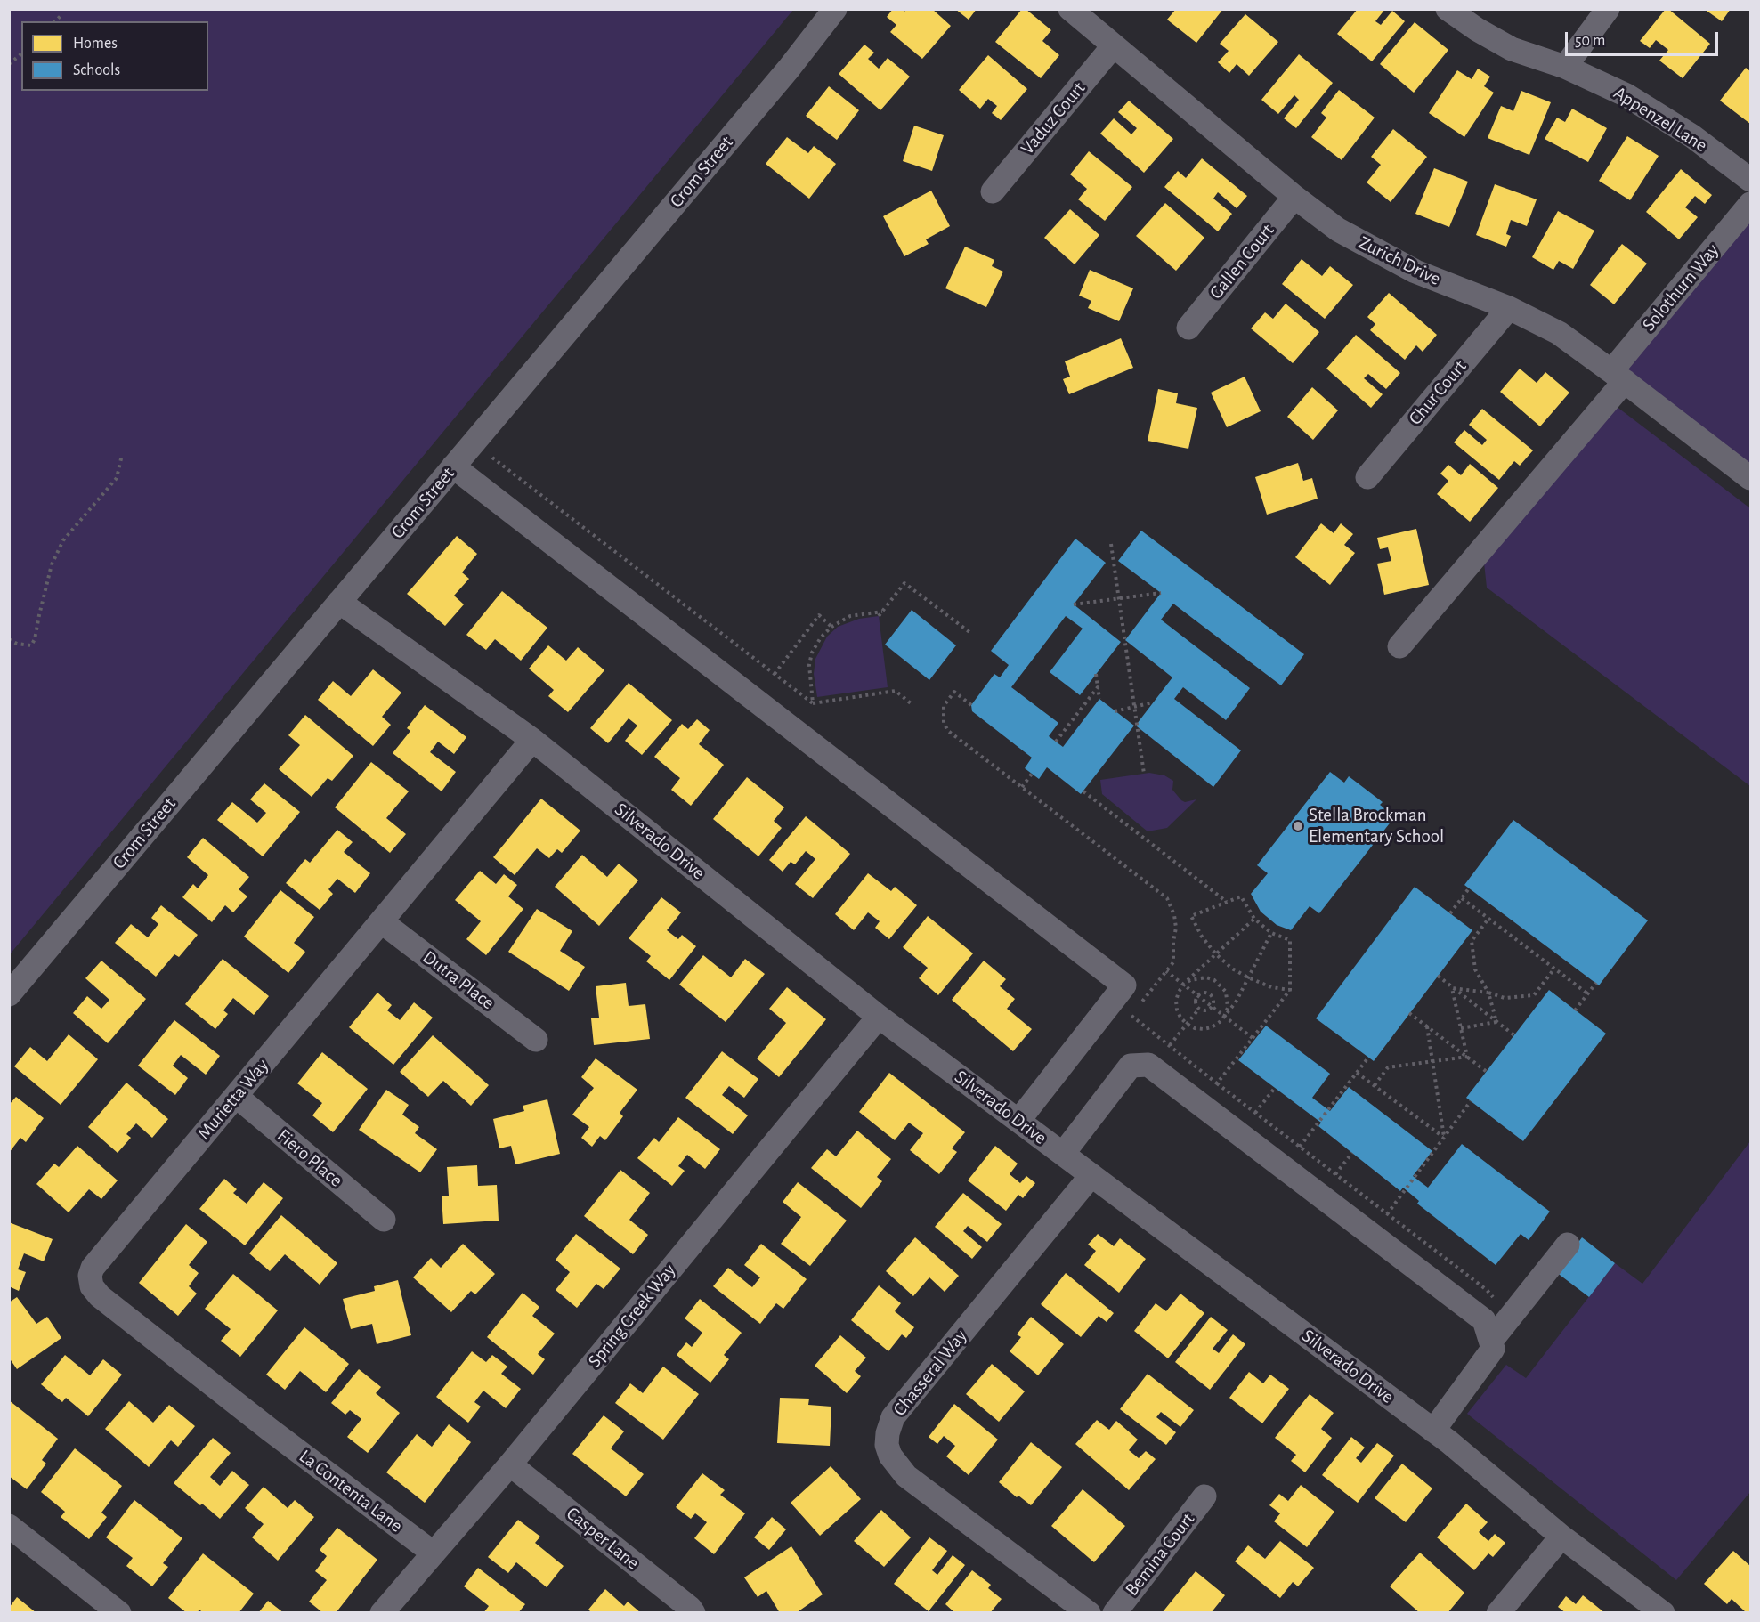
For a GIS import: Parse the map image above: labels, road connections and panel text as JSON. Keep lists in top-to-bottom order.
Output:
{
  "streets": {
    "street": [
      "Vaduz Court",
      "Appenzel Lane",
      "Crom Street",
      "Zurich Drive",
      "Gallen Court",
      "Solothurn Way",
      "Chur Court",
      "Silverado Drive",
      "Dutra Place",
      "Murietta Way",
      "Fiero Place",
      "Spring Creek Way",
      "Chasseral Way",
      "La Contenta Lane",
      "Casper Lane",
      "Bemina Court"
    ]
  },
  "crossings": [
    ["Vaduz Court", "Zurich Drive"],
    ["Crom Street", "Silverado Drive"],
    ["Zurich Drive", "Gallen Court"],
    ["Zurich Drive", "Solothurn Way"],
    ["Zurich Drive", "Chur Court"],
    ["Silverado Drive", "Murietta Way"],
    ["Silverado Drive", "Spring Creek Way"],
    ["Silverado Drive", "Chasseral Way"],
    ["Dutra Place", "Murietta Way"],
    ["Murietta Way", "Fiero Place"],
    ["Murietta Way", "La Contenta Lane"],
    ["Spring Creek Way", "La Contenta Lane"],
    ["Spring Creek Way", "Casper Lane"]
  ],
  "places": ["Stella Brockman Elementary School"],
  "legend": ["Homes", "Schools"],
  "scale_bar": "50 m"
}
